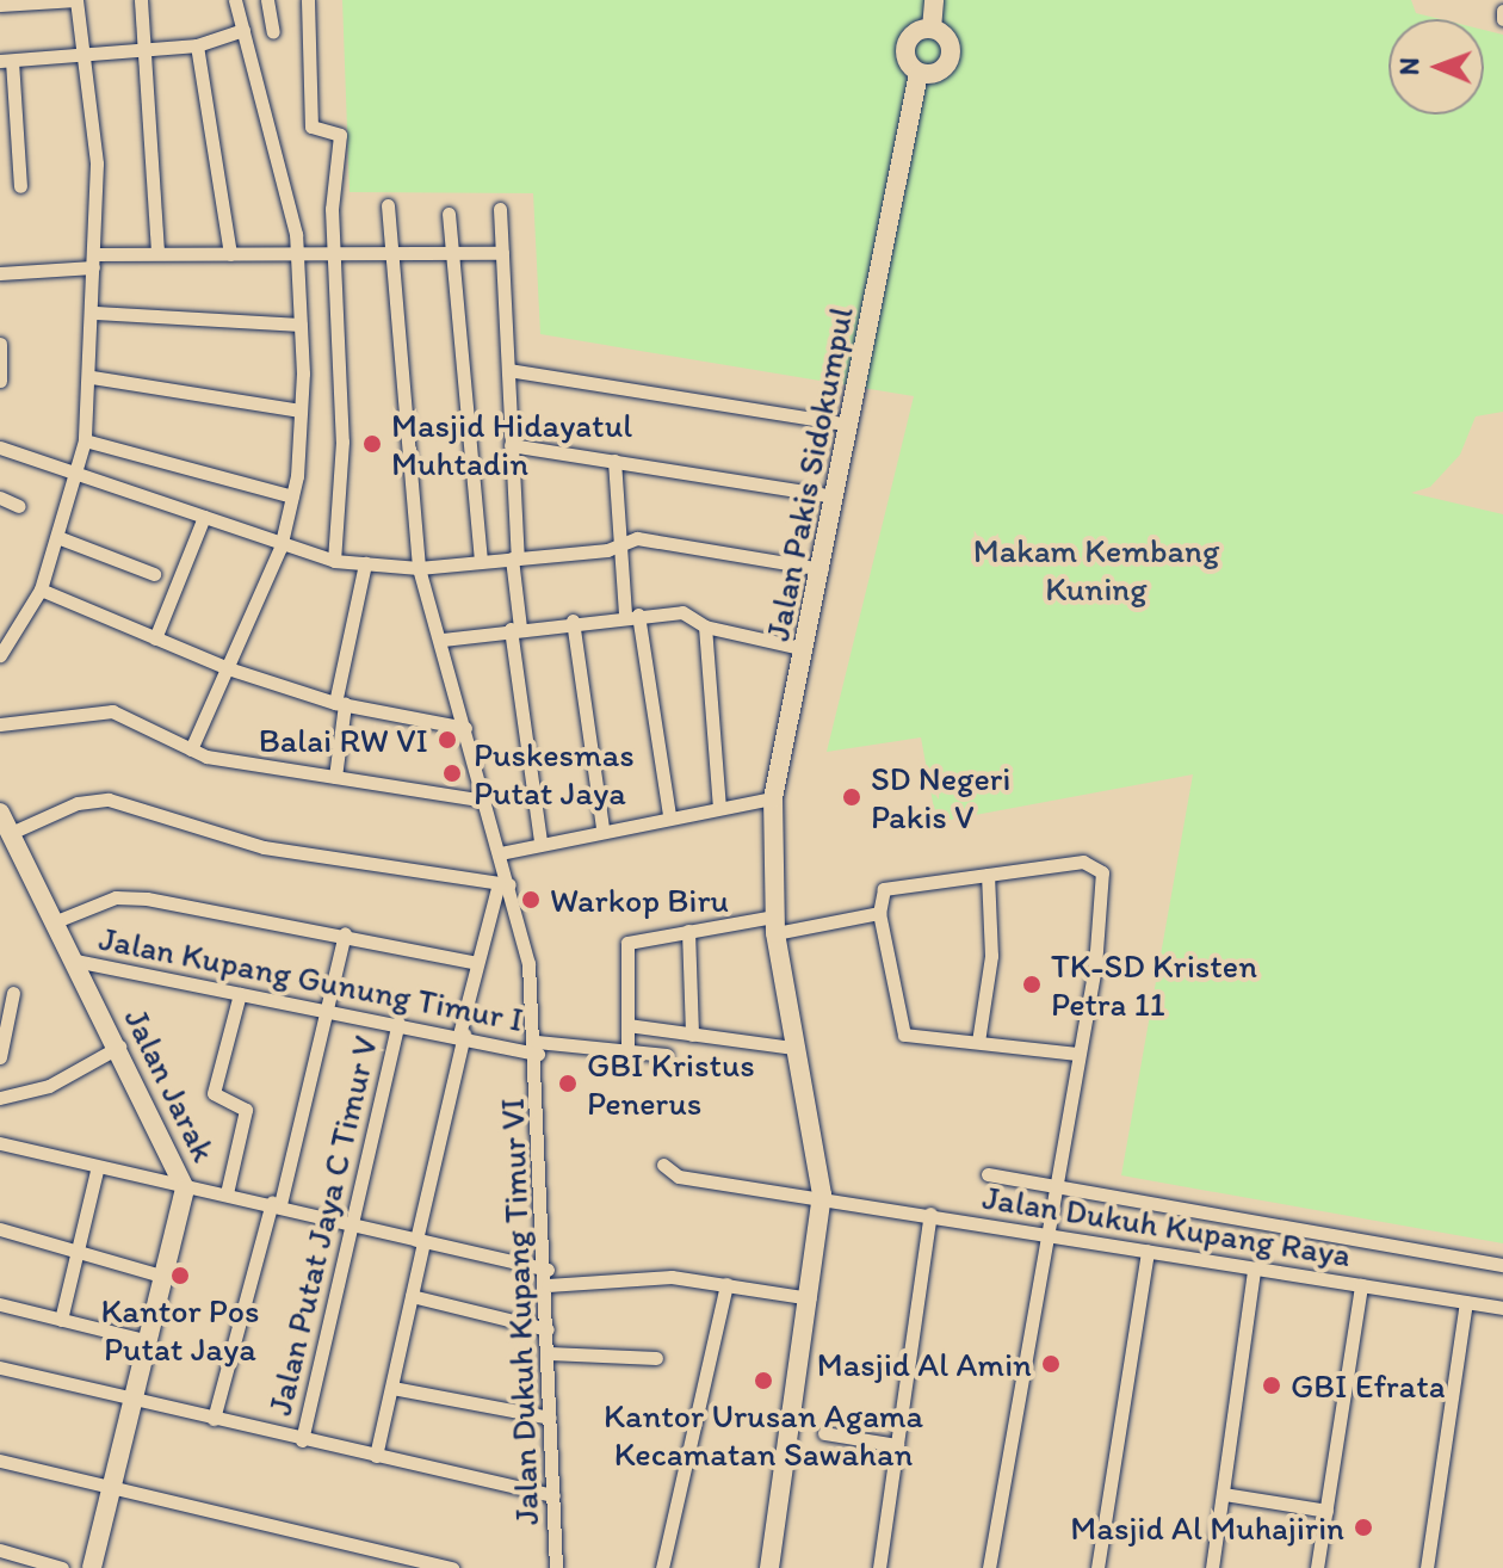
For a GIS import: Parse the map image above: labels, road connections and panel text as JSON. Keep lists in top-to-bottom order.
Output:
{
  "streets": {
    "street": [
      "Jalan Pakis Sidokumpul",
      "Jalan Kupang Gunung Timur I",
      "Jalan Jarak",
      "Jalan Putat Jaya C Timur V",
      "Jalan Dukuh Kupang Raya",
      "Jalan Dukuh Kupang Timur VI"
    ]
  },
  "crossings": [
    ["Jalan Pakis Sidokumpul", "Jalan Dukuh Kupang Raya"],
    ["Jalan Kupang Gunung Timur I", "Jalan Jarak"],
    ["Jalan Kupang Gunung Timur I", "Jalan Putat Jaya C Timur V"],
    ["Jalan Kupang Gunung Timur I", "Jalan Dukuh Kupang Timur VI"]
  ],
  "parks": ["Makam Kembang Kuning"],
  "places": [
    "Masjid Hidayatul Muhtadin",
    "Balai RW VI",
    "Puskesmas Putat Jaya",
    "SD Negeri Pakis V",
    "Warkop Biru",
    "TK-SD Kristen Petra 11",
    "GBI Kristus Penerus",
    "Kantor Pos Putat Jaya",
    "Masjid Al Amin",
    "Kantor Urusan Agama Kecamatan Sawahan",
    "GBI Efrata",
    "Masjid Al Muhajirin"
  ],
  "north": "left"
}
